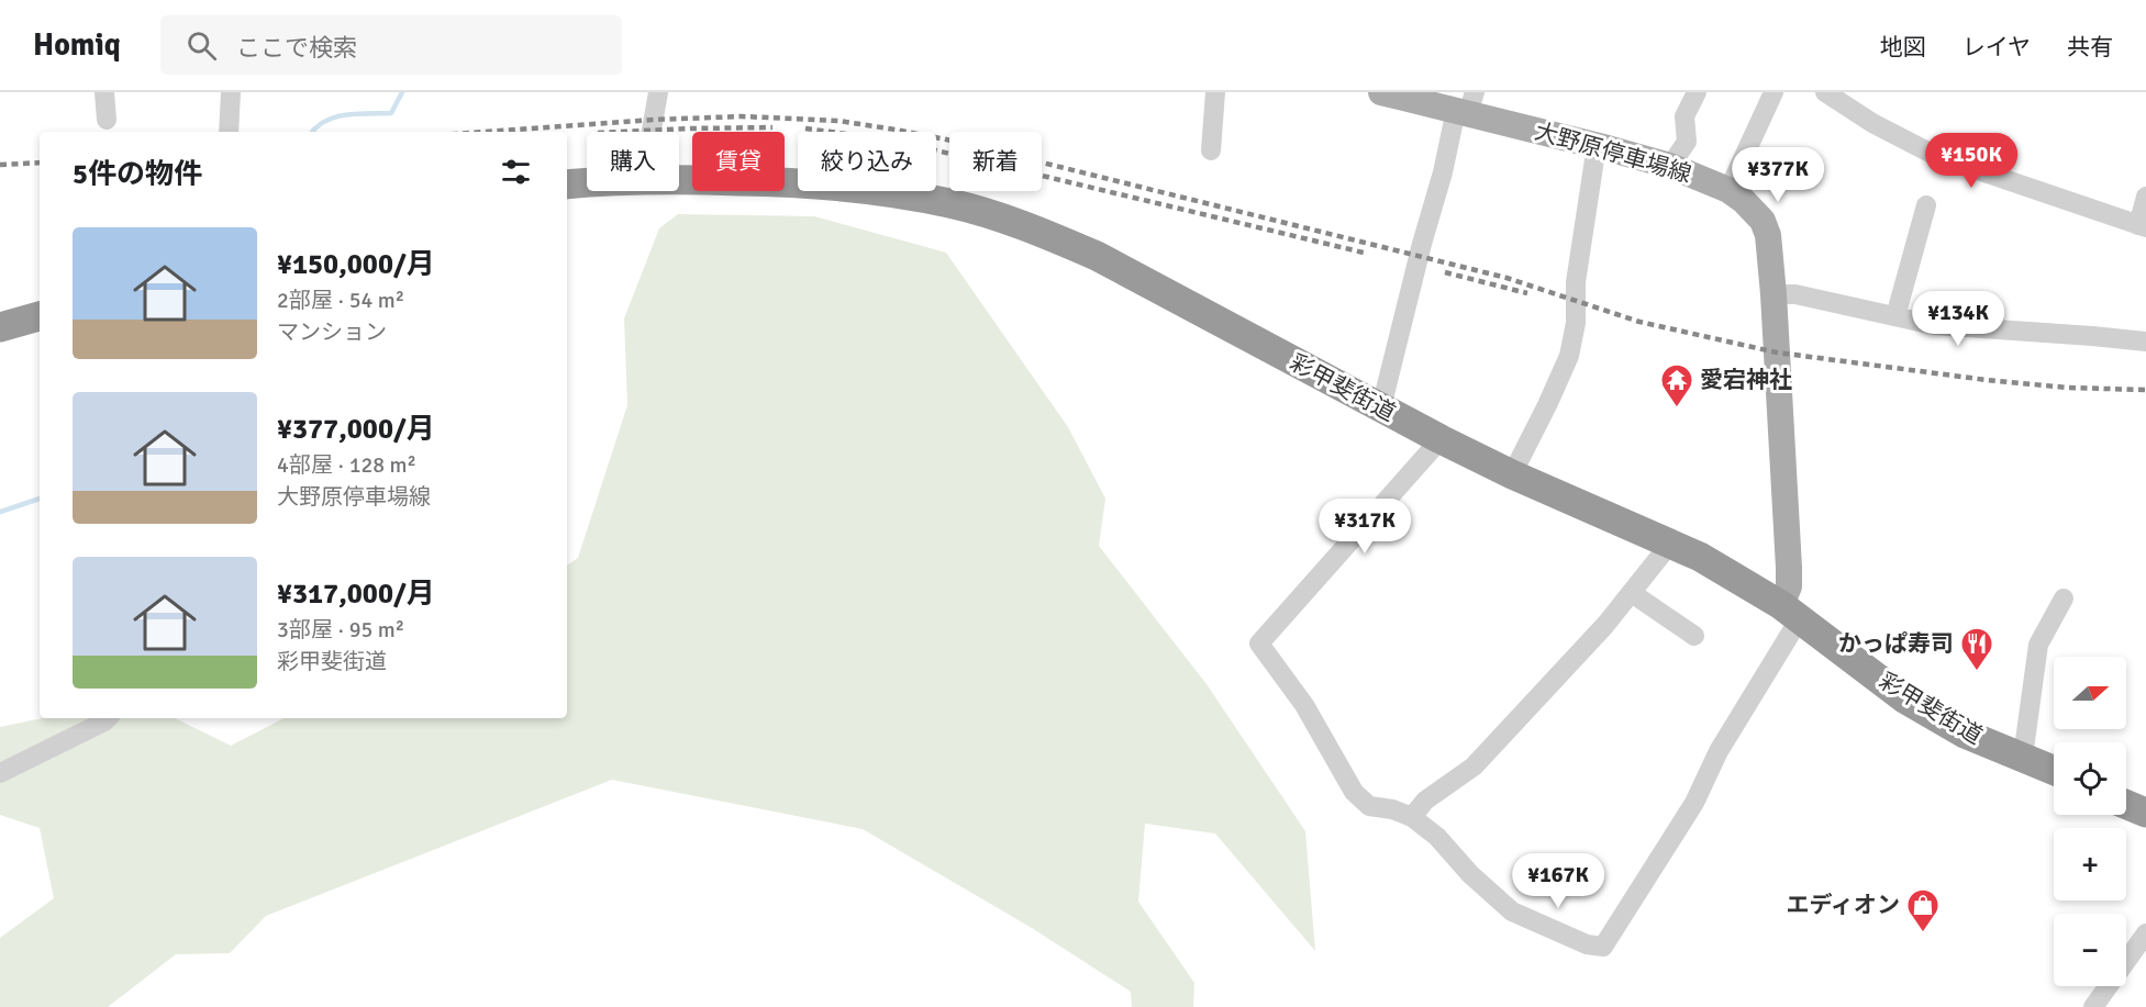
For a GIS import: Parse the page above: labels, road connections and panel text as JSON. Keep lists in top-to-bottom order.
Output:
{
  "streets": {
    "highway": ["彩甲斐街道"],
    "main road": ["大野原停車場線"]
  },
  "crossings": [
    ["大野原停車場線", "彩甲斐街道"]
  ],
  "places": {
    "temple": ["愛宕神社"],
    "restaurant": ["かっぱ寿司"],
    "shop": ["エディオン"]
  },
  "north": "right",
  "page": {
    "header": "Homiq",
    "search": "ここで検索",
    "nav": ["地図", "レイヤ", "共有"],
    "chip": [
      "購入",
      "賃貸",
      "絞り込み",
      "新着"
    ],
    "heading": "5件の物件",
    "price": [
      "¥150K",
      "¥377K",
      "¥134K",
      "¥317K",
      "¥167K"
    ],
    "list": [
      {
        "name": "¥150,000/月",
        "note": "2部屋 · 54 m² · マンション"
      },
      {
        "name": "¥377,000/月",
        "note": "4部屋 · 128 m² · 大野原停車場線"
      },
      {
        "name": "¥317,000/月",
        "note": "3部屋 · 95 m² · 彩甲斐街道"
      }
    ],
    "map_buttons": ["+", "−"]
  }
}
